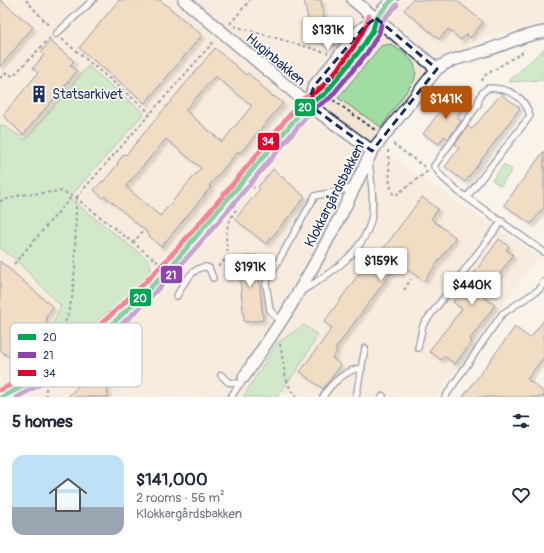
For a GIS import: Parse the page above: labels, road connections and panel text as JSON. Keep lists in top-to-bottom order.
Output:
{
  "streets": {
    "street": ["Huginbakken", "Klokkargårdsbakken"]
  },
  "crossings": [
    ["Huginbakken", "Klokkargårdsbakken"]
  ],
  "places": {
    "building": ["Statsarkivet"]
  },
  "lines": ["transit line 20", "transit line 21", "transit line 34"],
  "legend": ["20", "21", "34"],
  "page": {
    "price": [
      "$131K",
      "$141K",
      "$159K",
      "$191K",
      "$440K"
    ],
    "heading": "5 homes",
    "list": [
      {
        "name": "$141,000",
        "note": "2 rooms · 56 m² · Klokkargårdsbakken"
      }
    ]
  }
}
